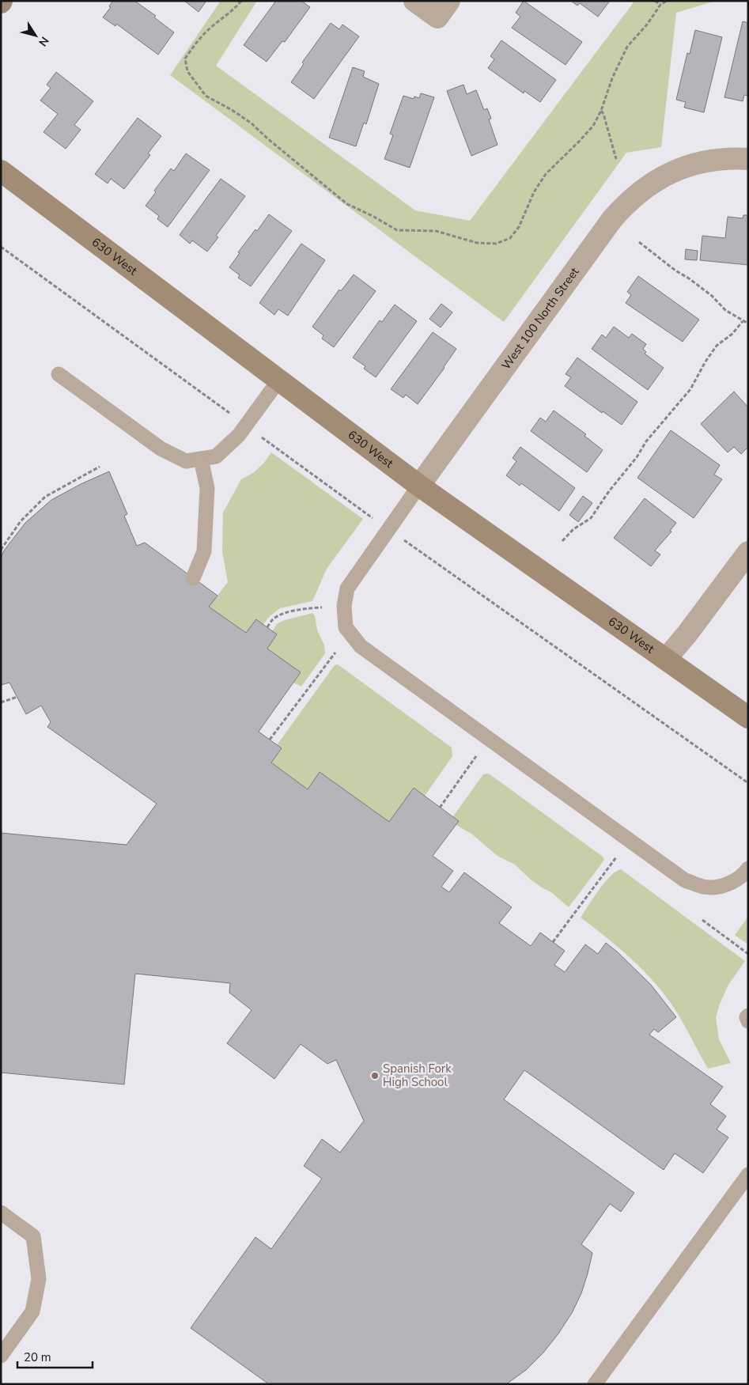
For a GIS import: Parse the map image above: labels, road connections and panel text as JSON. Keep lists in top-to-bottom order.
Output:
{
  "streets": {
    "street": ["630 West", "West 100 North Street"]
  },
  "crossings": [
    ["630 West", "West 100 North Street"]
  ],
  "places": ["Spanish Fork High School"],
  "scale_bar": "20 m",
  "north": "bottom right"
}
